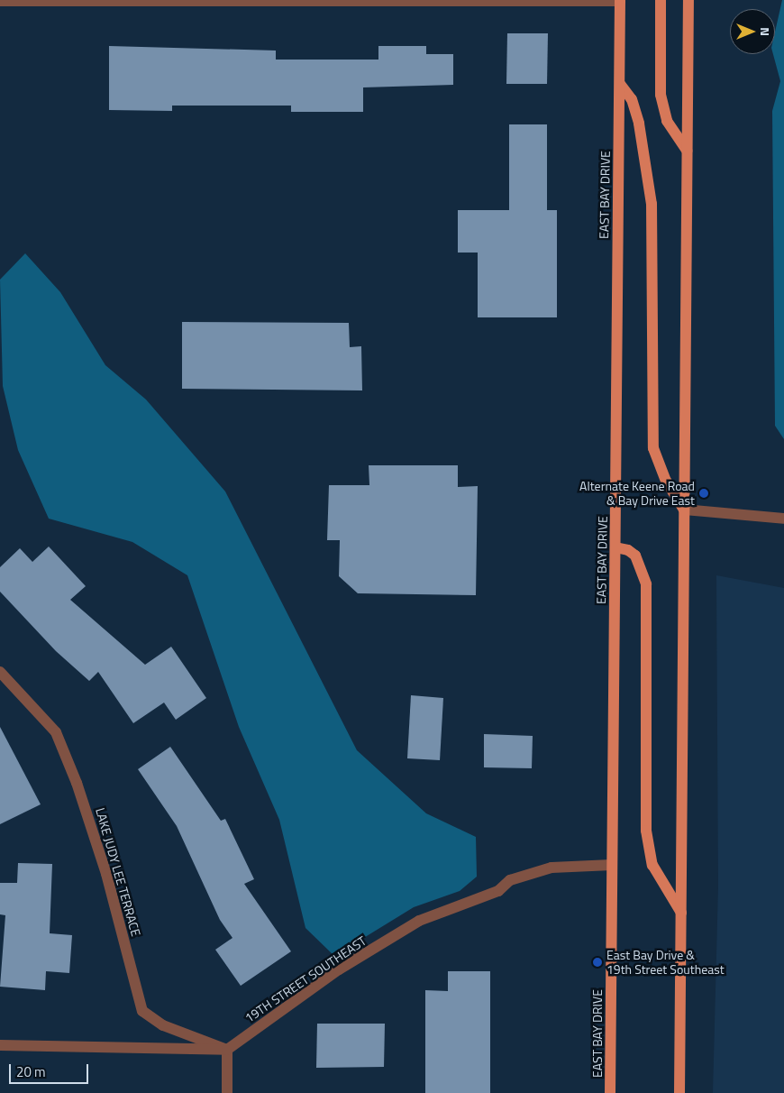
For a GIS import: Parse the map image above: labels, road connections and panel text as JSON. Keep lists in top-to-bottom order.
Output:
{
  "streets": {
    "main road": ["EAST BAY DRIVE"],
    "street": ["LAKE JUDY LEE TERRACE", "19TH STREET SOUTHEAST"]
  },
  "crossings": [
    ["EAST BAY DRIVE", "19TH STREET SOUTHEAST"],
    ["LAKE JUDY LEE TERRACE", "19TH STREET SOUTHEAST"]
  ],
  "places": ["Alternate Keene Road & Bay Drive East", "East Bay Drive & 19th Street Southeast"],
  "scale_bar": "20 m",
  "north": "right"
}
